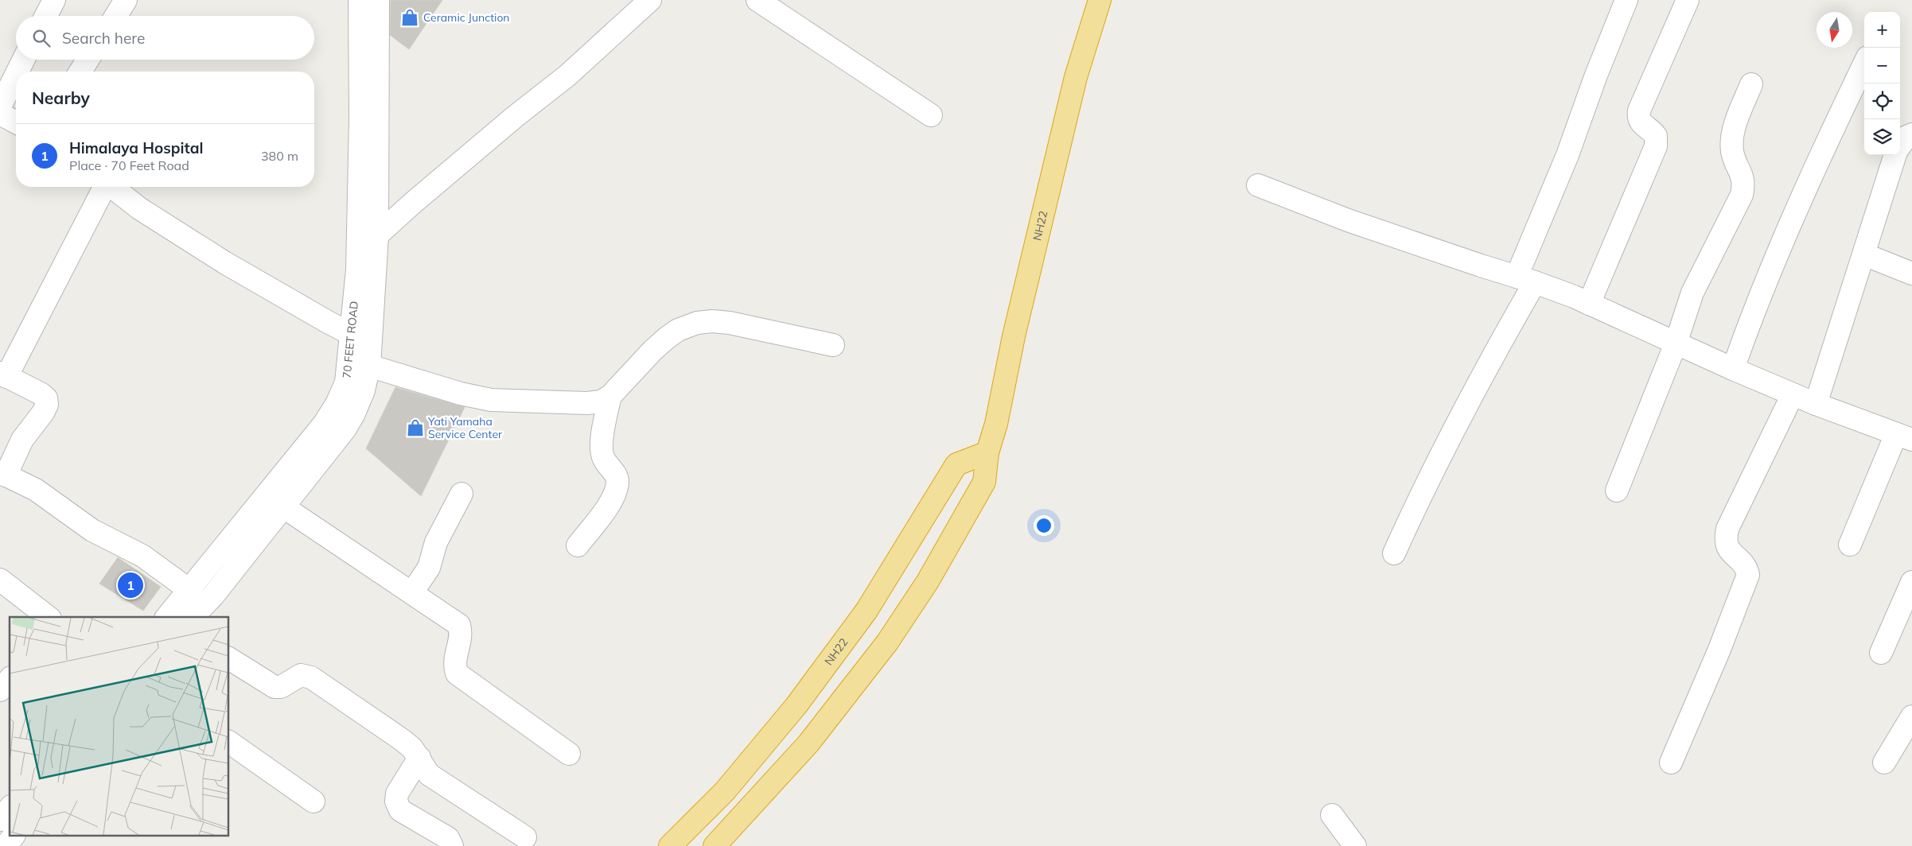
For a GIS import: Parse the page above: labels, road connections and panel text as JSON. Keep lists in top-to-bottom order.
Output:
{
  "streets": {
    "highway": ["NH22"],
    "street": ["70 FEET ROAD"]
  },
  "places": {
    "shop": ["Ceramic Junction", "Yati Yamaha Service Center"]
  },
  "north": "bottom",
  "page": {
    "map_buttons": ["+", "−"],
    "search": "Search here",
    "heading": "Nearby",
    "list": [
      {
        "mark": "1",
        "name": "Himalaya Hospital",
        "note": "Place · 70 Feet Road",
        "value": "380 m"
      }
    ],
    "pins": "1"
  }
}
